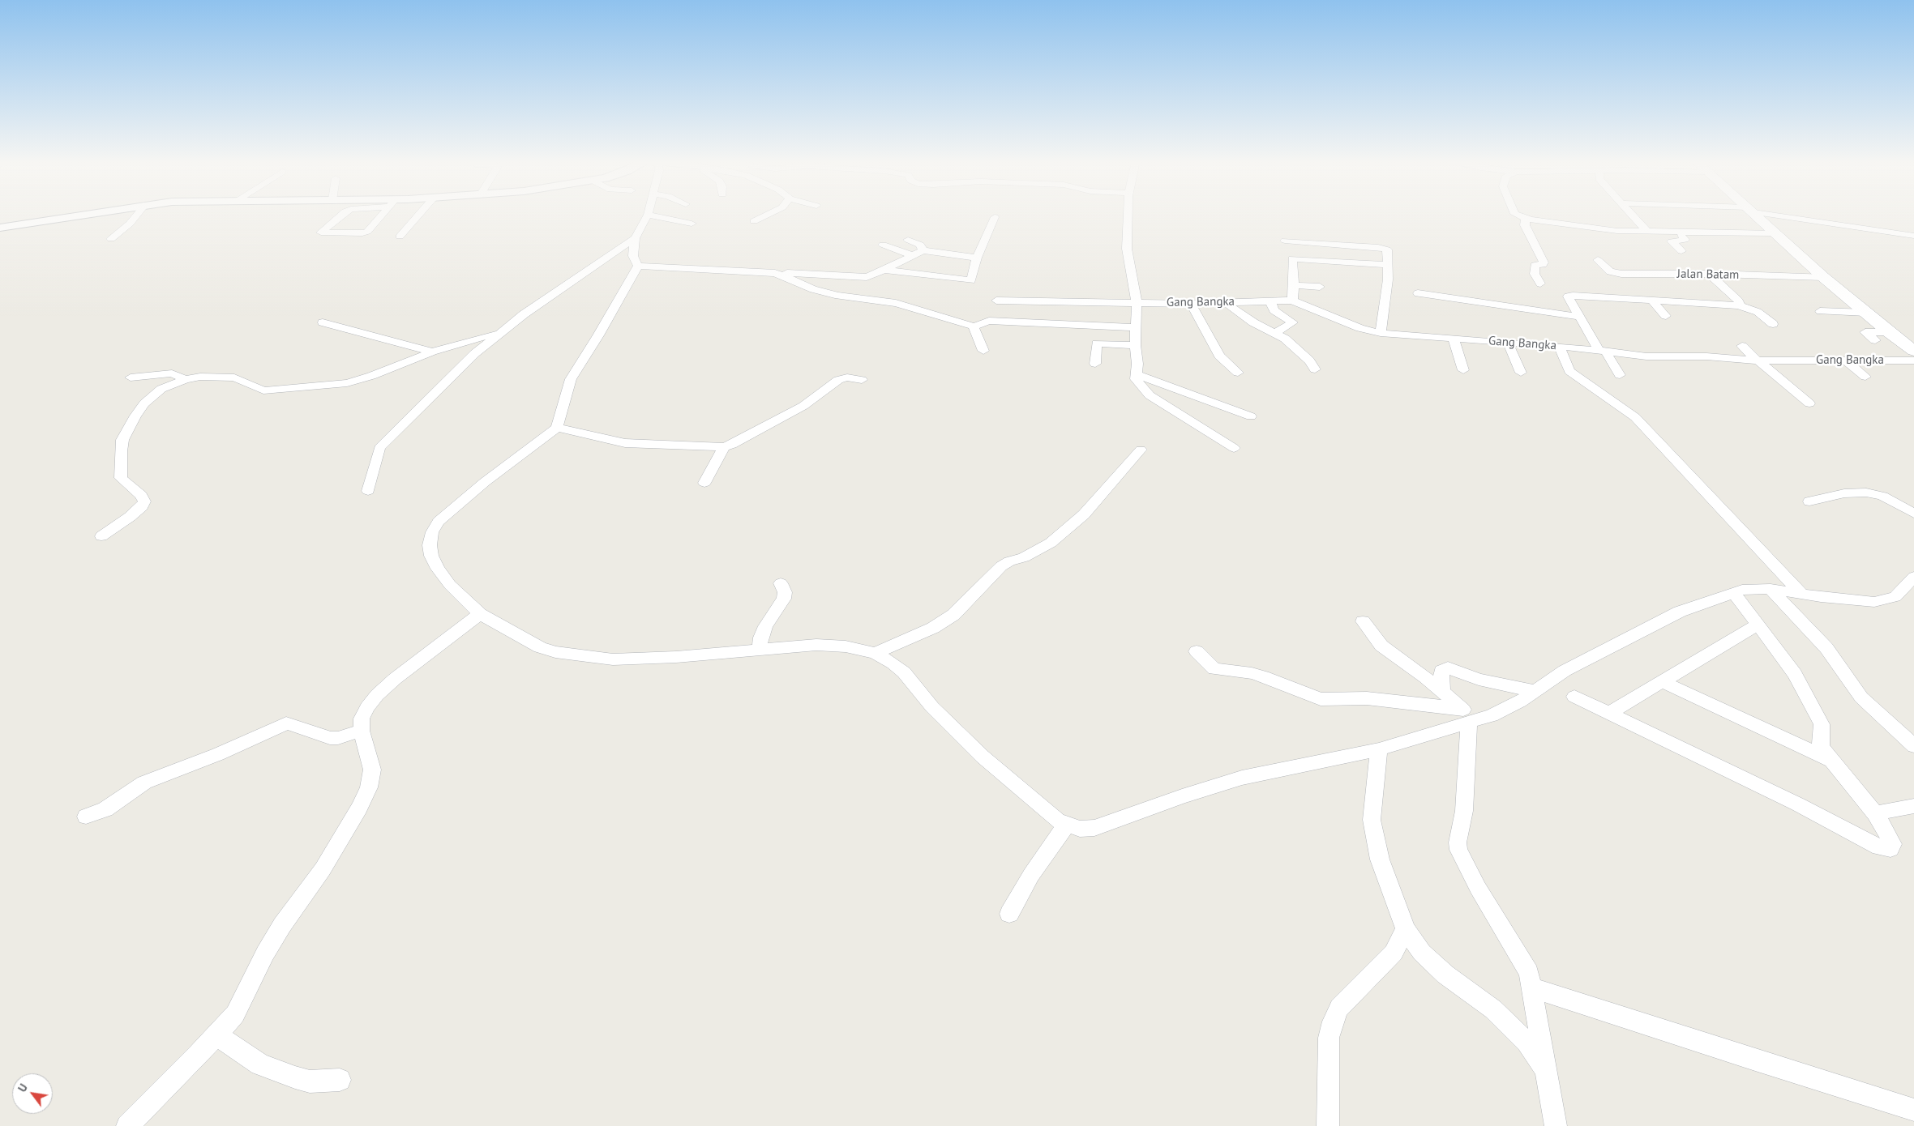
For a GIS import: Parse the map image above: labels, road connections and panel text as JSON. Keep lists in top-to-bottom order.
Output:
{
  "streets": {
    "street": ["Jalan Batam", "Gang Bangka"]
  },
  "north": "top left"
}
